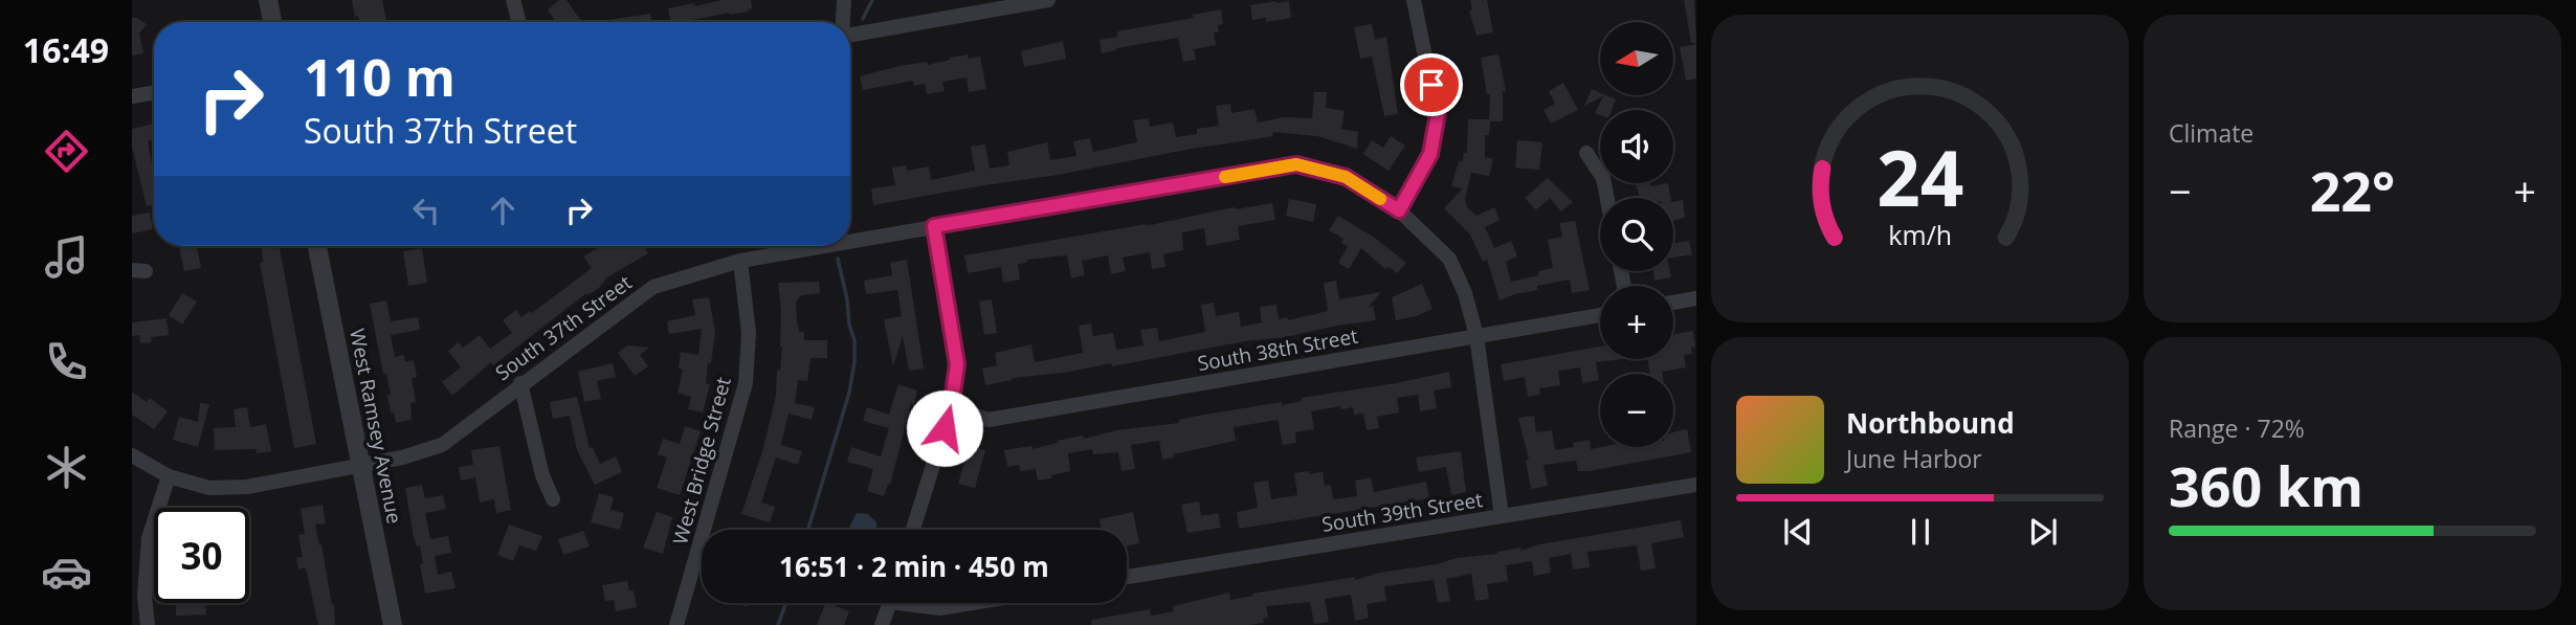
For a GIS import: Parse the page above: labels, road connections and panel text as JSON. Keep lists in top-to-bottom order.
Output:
{
  "streets": {
    "street": [
      "South 37th Street",
      "South 38th Street",
      "West Ramsey Avenue",
      "West Bridge Street",
      "South 39th Street"
    ]
  },
  "crossings": [
    ["South 37th Street", "South 38th Street"],
    ["South 37th Street", "West Ramsey Avenue"],
    ["South 37th Street", "West Bridge Street"],
    ["South 37th Street", "South 39th Street"]
  ],
  "north": "left",
  "page": {
    "tabs": "16:49",
    "tile": [
      "Climate",
      ["Range · 72%", "360 km"]
    ],
    "map_buttons": ["+", "−"],
    "turn": ["110 m", "South 37th Street"],
    "heat": ["−", "22°", "+"],
    "song": ["Northbound", "June Harbor"],
    "limit": "30",
    "trip": "16:51 · 2 min · 450 m",
    "gauge": ["24", "km/h"]
  }
}
